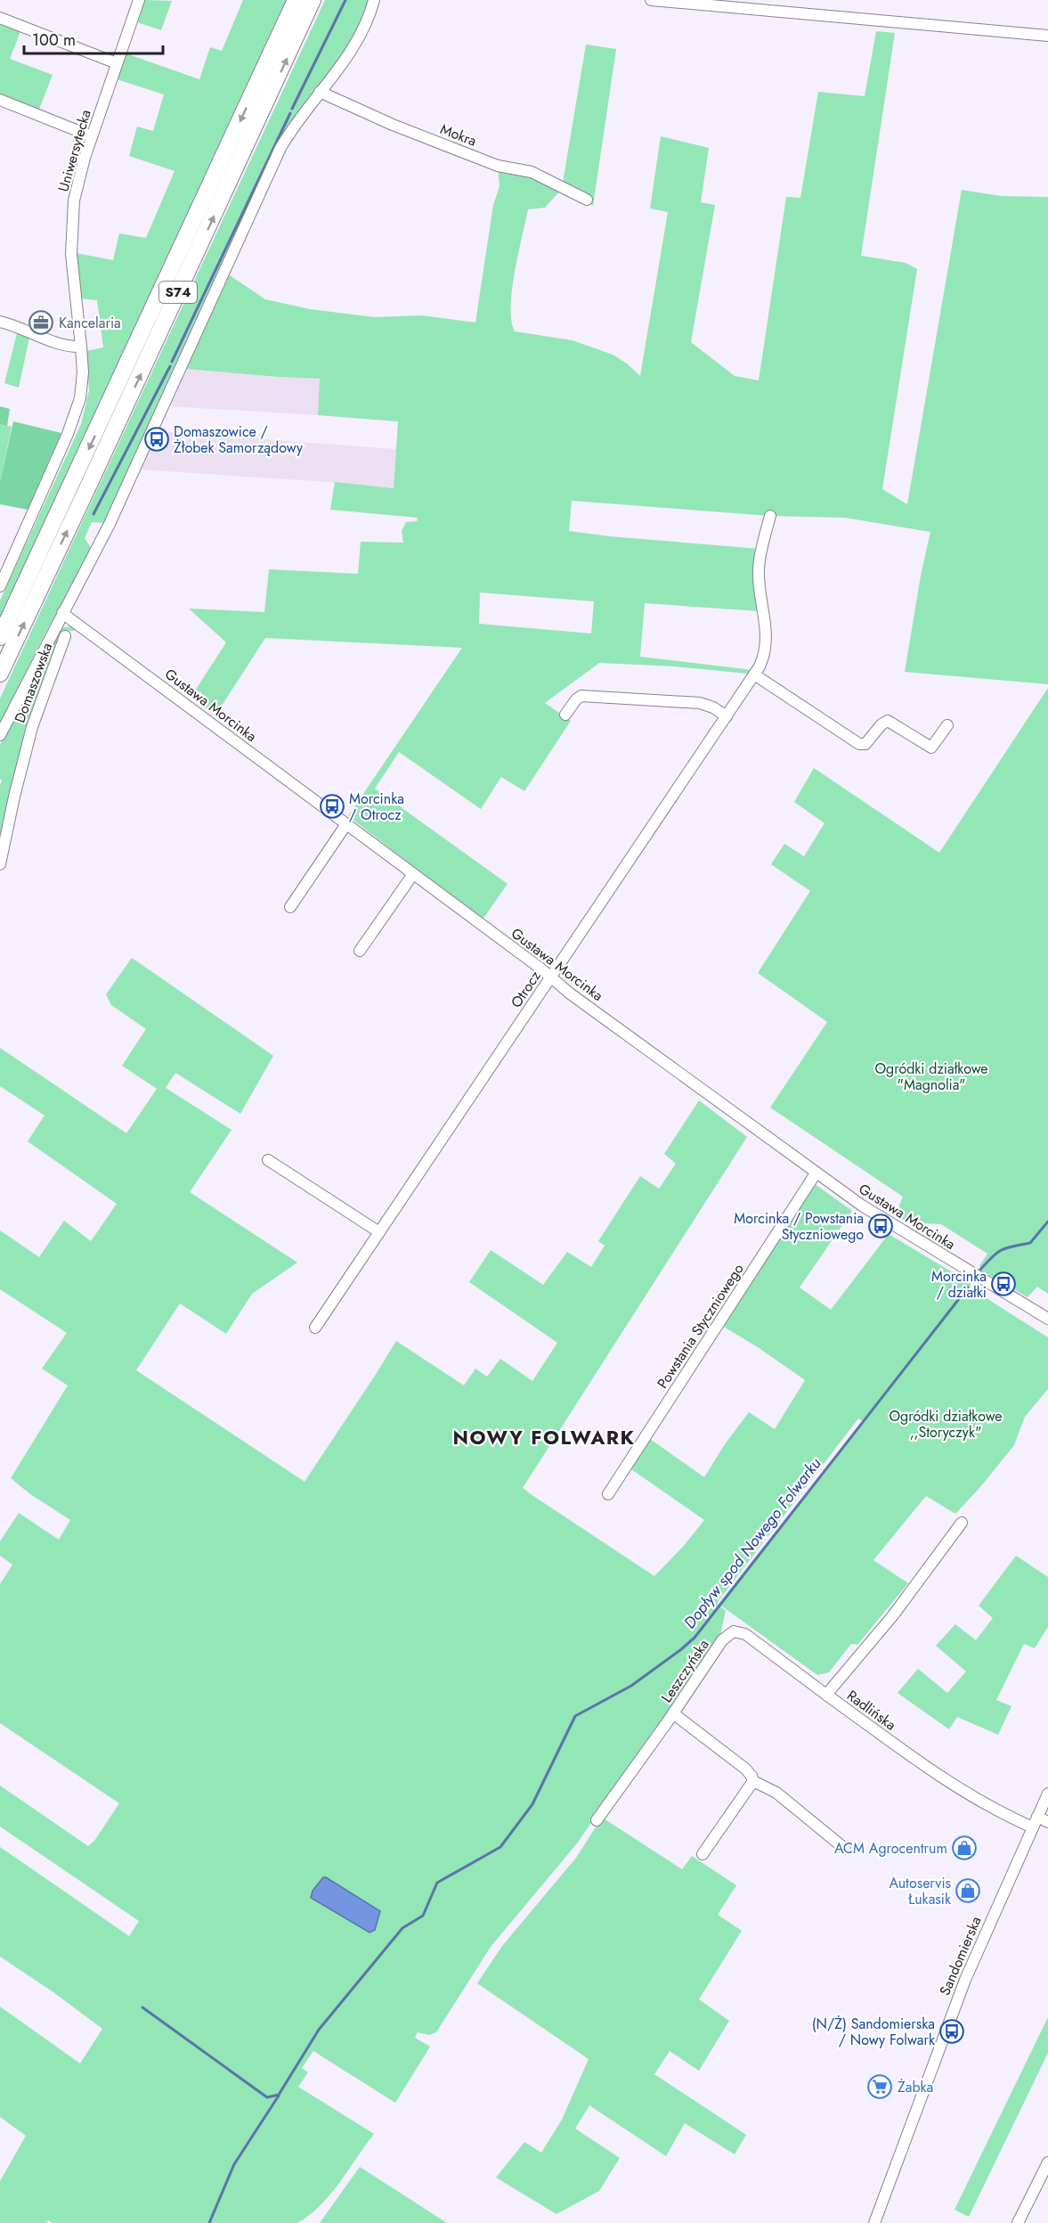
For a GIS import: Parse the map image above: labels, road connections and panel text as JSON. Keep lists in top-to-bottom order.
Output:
{
  "streets": {
    "highway": ["S74"],
    "street": [
      "Mokra",
      "Uniwersytecka",
      "Domaszowska",
      "Gustawa Morcinka",
      "Otrocz",
      "Powstania Styczniowego",
      "Leszczyńska",
      "Radlińska",
      "Sandomierska"
    ]
  },
  "crossings": [
    ["Gustawa Morcinka", "Otrocz"],
    ["Gustawa Morcinka", "Powstania Styczniowego"],
    ["Leszczyńska", "Radlińska"],
    ["Radlińska", "Sandomierska"]
  ],
  "districts": ["NOWY FOLWARK"],
  "water": ["Dopływ spod Nowego Folwarku"],
  "parks": ["Ogródki działkowe \"Magnolia\"", "Ogródki działkowe ,,Storyczyk\""],
  "places": {
    "office": ["Kancelaria"],
    "bus stop": [
      "Domaszowice / Żłobek Samorządowy",
      "Morcinka / Otrocz",
      "Morcinka / Powstania Styczniowego",
      "Morcinka / działki",
      "(N/Ż) Sandomierska / Nowy Folwark"
    ],
    "shop": ["ACM Agrocentrum", "Autoservis Łukasik"],
    "supermarket": ["Żabka"]
  },
  "scale_bar": "100 m"
}
